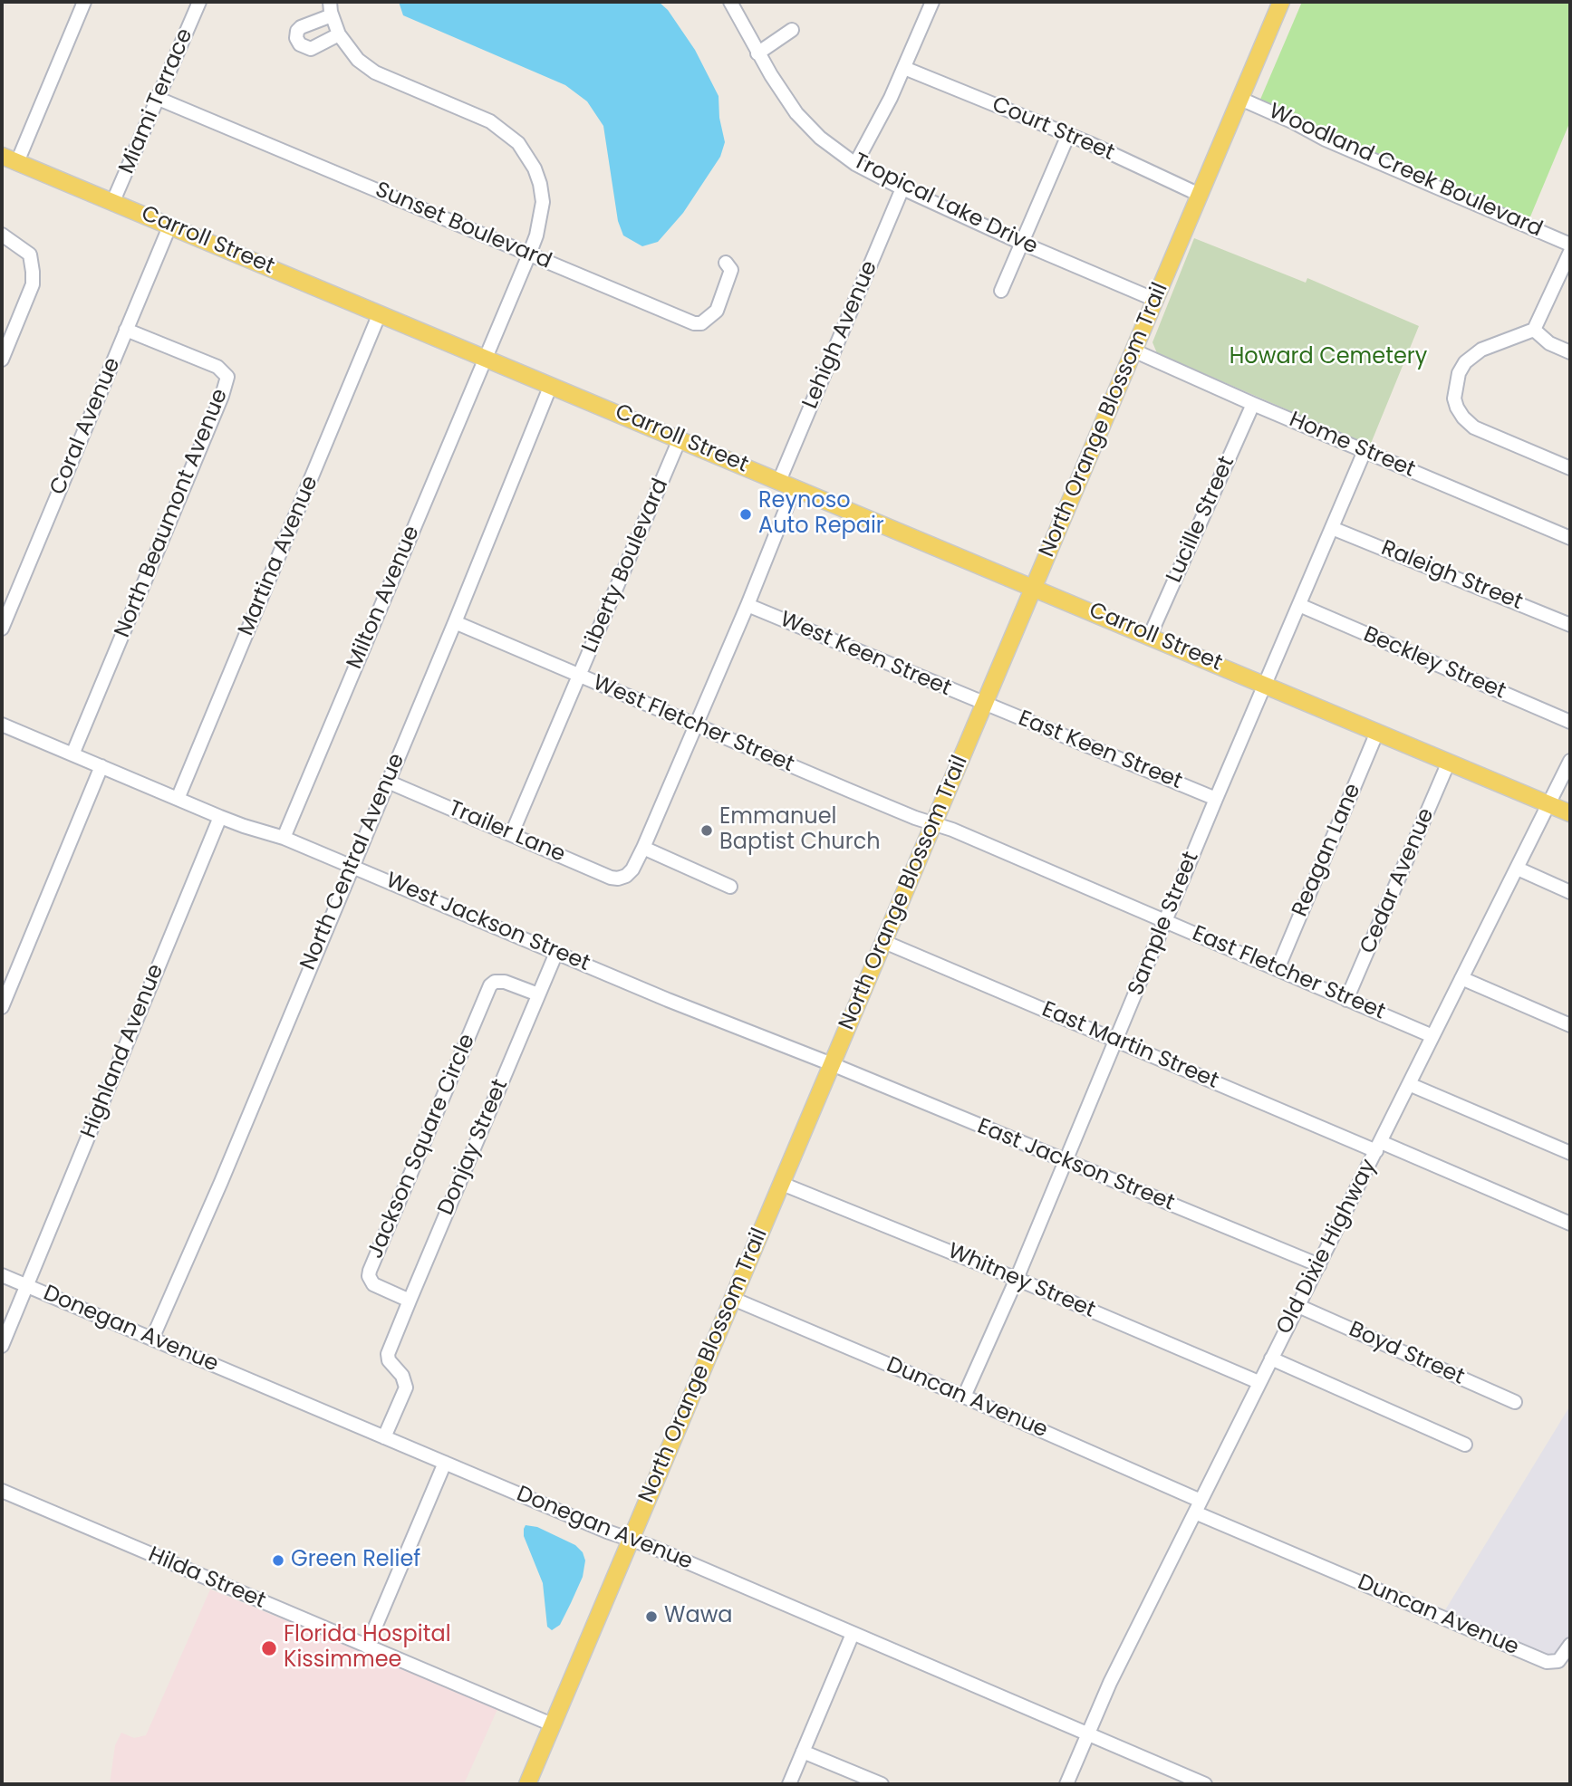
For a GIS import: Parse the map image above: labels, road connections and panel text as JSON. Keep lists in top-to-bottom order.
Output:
{
  "streets": {
    "main road": ["Carroll Street", "North Orange Blossom Trail"],
    "street": [
      "Miami Terrace",
      "Court Street",
      "Woodland Creek Boulevard",
      "Tropical Lake Drive",
      "Sunset Boulevard",
      "Lehigh Avenue",
      "Coral Avenue",
      "Home Street",
      "North Beaumont Avenue",
      "Lucille Street",
      "Martina Avenue",
      "Liberty Boulevard",
      "Raleigh Street",
      "Milton Avenue",
      "West Keen Street",
      "Beckley Street",
      "West Fletcher Street",
      "East Keen Street",
      "Trailer Lane",
      "Reagan Lane",
      "North Central Avenue",
      "Cedar Avenue",
      "West Jackson Street",
      "Sample Street",
      "East Fletcher Street",
      "East Martin Street",
      "Highland Avenue",
      "Jackson Square Circle",
      "Donjay Street",
      "East Jackson Street",
      "Old Dixie Highway",
      "Whitney Street",
      "Donegan Avenue",
      "Boyd Street",
      "Duncan Avenue",
      "Hilda Street"
    ]
  },
  "crossings": [
    ["Miami Terrace", "Sunset Boulevard"],
    ["Miami Terrace", "Carroll Street"],
    ["Court Street", "North Orange Blossom Trail"],
    ["Woodland Creek Boulevard", "North Orange Blossom Trail"],
    ["Tropical Lake Drive", "Lehigh Avenue"],
    ["Tropical Lake Drive", "North Orange Blossom Trail"],
    ["Carroll Street", "Lehigh Avenue"],
    ["Carroll Street", "North Orange Blossom Trail"],
    ["Carroll Street", "Coral Avenue"],
    ["Carroll Street", "Lucille Street"],
    ["Carroll Street", "Martina Avenue"],
    ["Carroll Street", "Liberty Boulevard"],
    ["Carroll Street", "Milton Avenue"],
    ["Carroll Street", "Reagan Lane"],
    ["Carroll Street", "North Central Avenue"],
    ["Carroll Street", "Cedar Avenue"],
    ["Carroll Street", "Sample Street"],
    ["Carroll Street", "Old Dixie Highway"],
    ["Lehigh Avenue", "West Keen Street"],
    ["Lehigh Avenue", "West Fletcher Street"],
    ["Lehigh Avenue", "Trailer Lane"],
    ["North Orange Blossom Trail", "Home Street"],
    ["North Orange Blossom Trail", "West Keen Street"],
    ["North Orange Blossom Trail", "West Fletcher Street"],
    ["North Orange Blossom Trail", "East Keen Street"],
    ["North Orange Blossom Trail", "West Jackson Street"],
    ["North Orange Blossom Trail", "East Fletcher Street"],
    ["North Orange Blossom Trail", "East Martin Street"],
    ["North Orange Blossom Trail", "East Jackson Street"],
    ["North Orange Blossom Trail", "Whitney Street"],
    ["North Orange Blossom Trail", "Donegan Avenue"],
    ["North Orange Blossom Trail", "Duncan Avenue"],
    ["North Orange Blossom Trail", "Hilda Street"],
    ["Coral Avenue", "North Beaumont Avenue"],
    ["Home Street", "Lucille Street"],
    ["Home Street", "Sample Street"],
    ["North Beaumont Avenue", "West Jackson Street"],
    ["Martina Avenue", "West Jackson Street"],
    ["Liberty Boulevard", "West Fletcher Street"],
    ["Liberty Boulevard", "Trailer Lane"],
    ["Raleigh Street", "Sample Street"],
    ["Milton Avenue", "West Jackson Street"],
    ["West Keen Street", "East Keen Street"],
    ["Beckley Street", "Sample Street"],
    ["West Fletcher Street", "North Central Avenue"],
    ["West Fletcher Street", "East Fletcher Street"],
    ["East Keen Street", "Sample Street"],
    ["Trailer Lane", "North Central Avenue"],
    ["Reagan Lane", "East Fletcher Street"],
    ["North Central Avenue", "West Jackson Street"],
    ["North Central Avenue", "Donegan Avenue"],
    ["Cedar Avenue", "East Fletcher Street"],
    ["West Jackson Street", "Highland Avenue"],
    ["West Jackson Street", "Donjay Street"],
    ["West Jackson Street", "East Jackson Street"],
    ["Sample Street", "East Fletcher Street"],
    ["Sample Street", "East Martin Street"],
    ["Sample Street", "East Jackson Street"],
    ["Sample Street", "Whitney Street"],
    ["Sample Street", "Duncan Avenue"],
    ["East Fletcher Street", "Old Dixie Highway"],
    ["East Martin Street", "Old Dixie Highway"],
    ["Highland Avenue", "Donegan Avenue"],
    ["Jackson Square Circle", "Donjay Street"],
    ["East Jackson Street", "Old Dixie Highway"],
    ["Old Dixie Highway", "Whitney Street"],
    ["Old Dixie Highway", "Donegan Avenue"],
    ["Old Dixie Highway", "Boyd Street"],
    ["Old Dixie Highway", "Duncan Avenue"]
  ],
  "parks": ["Howard Cemetery"],
  "places": [
    "Reynoso Auto Repair",
    "Emmanuel Baptist Church",
    "Green Relief",
    "Wawa",
    "Florida Hospital Kissimmee"
  ]
}
